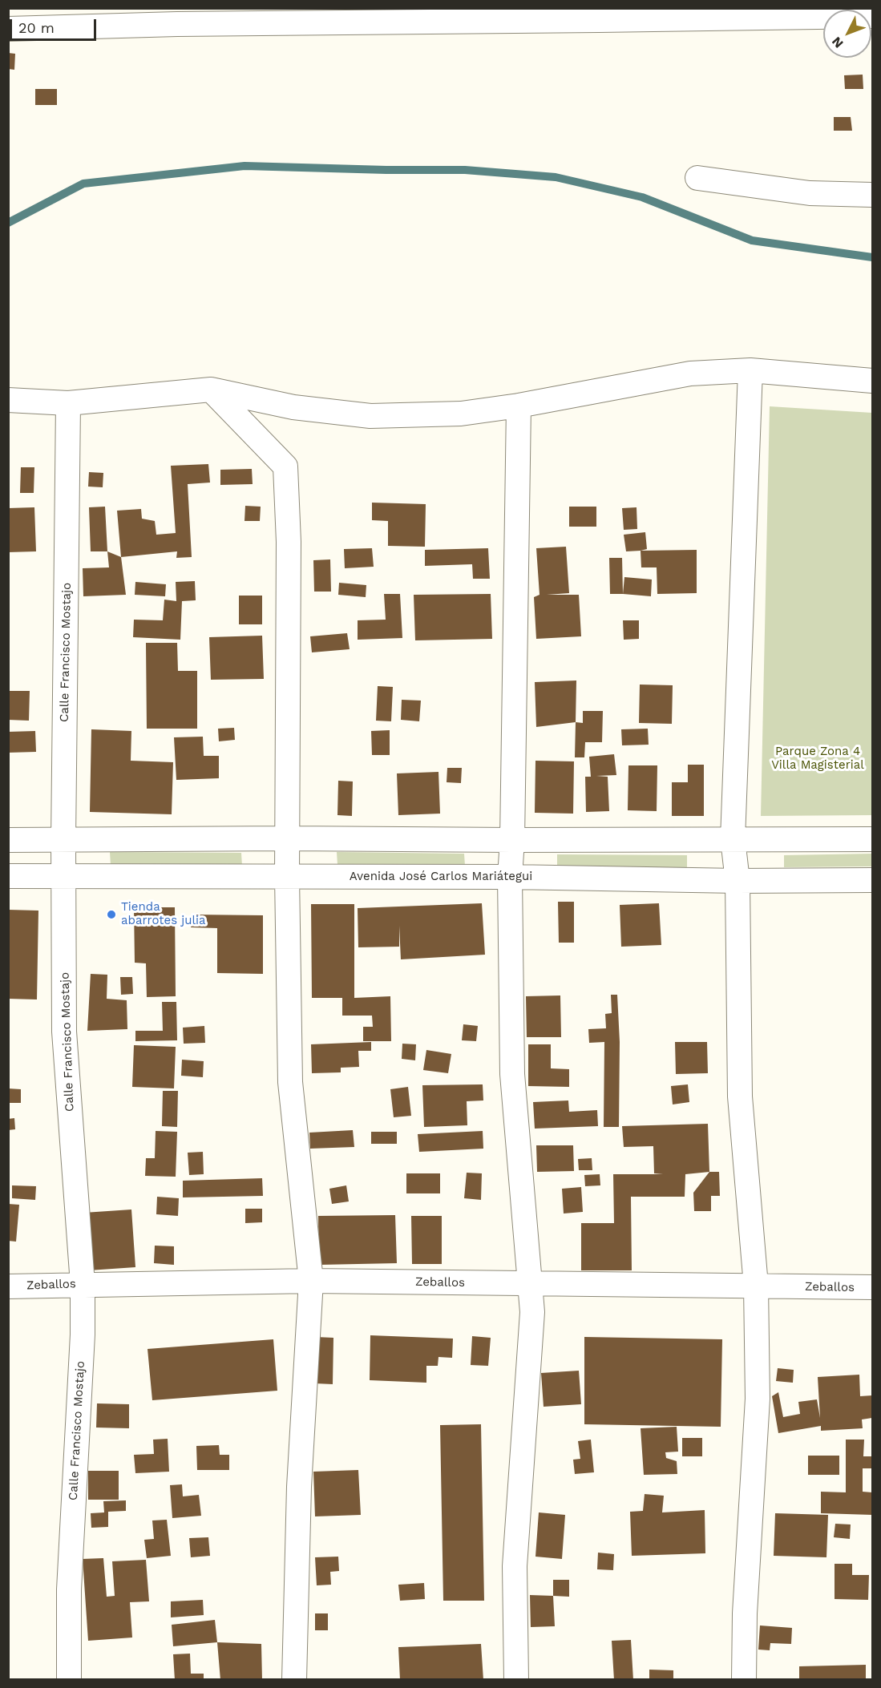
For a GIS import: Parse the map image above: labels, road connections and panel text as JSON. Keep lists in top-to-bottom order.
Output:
{
  "streets": {
    "street": ["Calle Francisco Mostajo", "Avenida José Carlos Mariátegui", "Zeballos"]
  },
  "crossings": [
    ["Calle Francisco Mostajo", "Avenida José Carlos Mariátegui"],
    ["Calle Francisco Mostajo", "Zeballos"]
  ],
  "parks": ["Parque Zona 4 Villa Magisterial"],
  "places": ["Tienda abarrotes julia"],
  "scale_bar": "20 m",
  "north": "bottom left"
}
